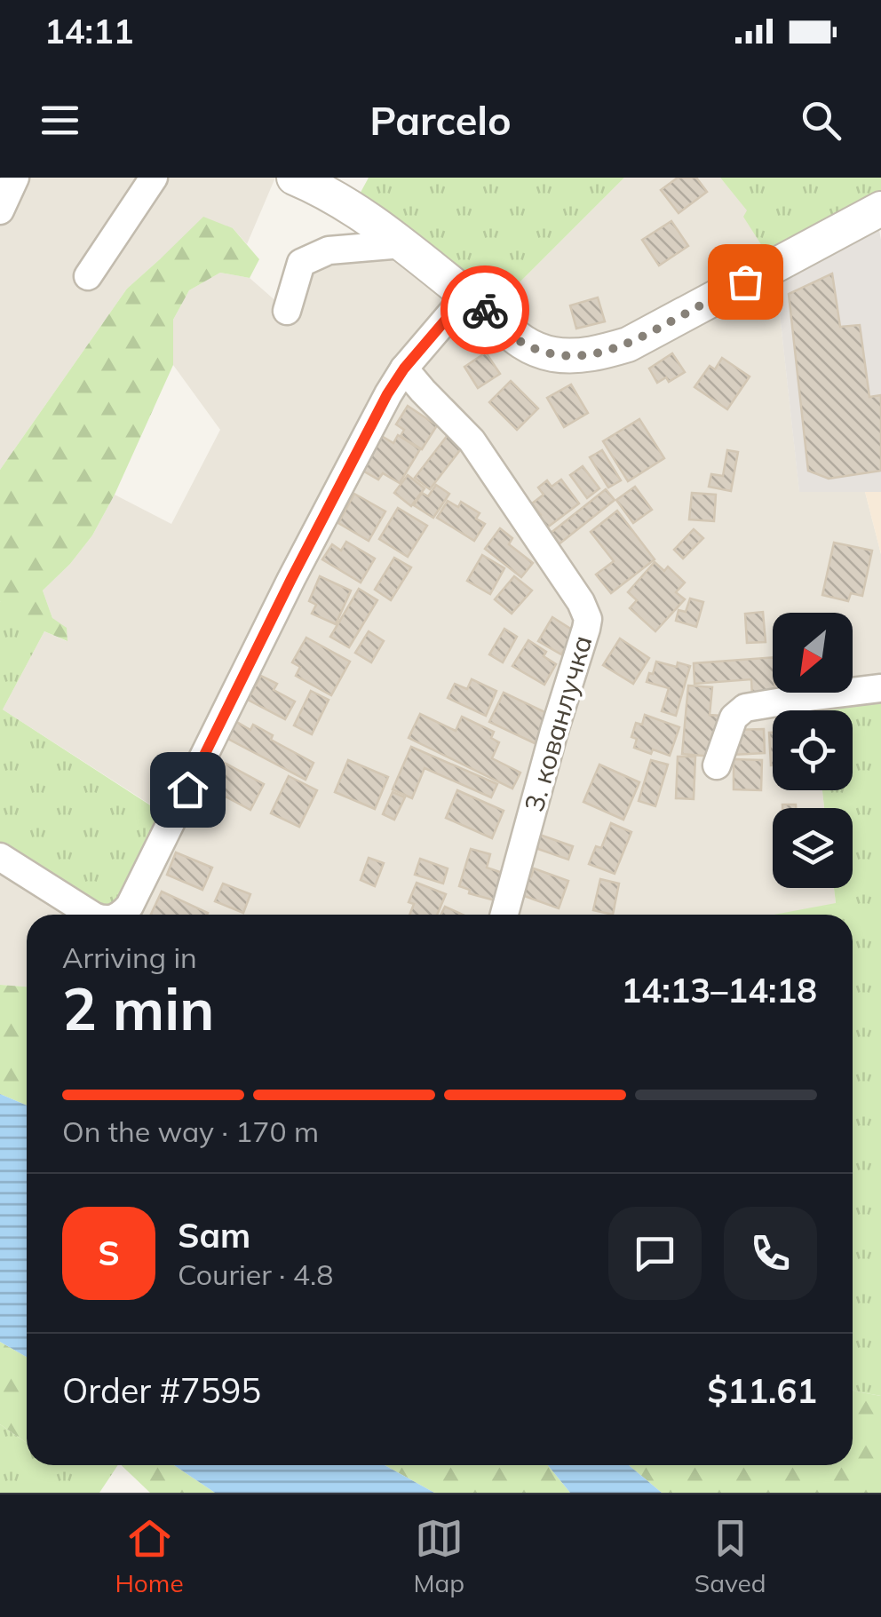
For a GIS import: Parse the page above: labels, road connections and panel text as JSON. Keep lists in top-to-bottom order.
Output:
{
  "streets": {
    "street": ["3. кованлучка"]
  },
  "north": "bottom left",
  "page": {
    "status": "14:11",
    "header": "Parcelo",
    "heading": ["2 min", "Arriving in", "14:13–14:18"],
    "panel": [
      "Sam",
      "Courier · 4.8",
      "Order #7595",
      "$11.61"
    ],
    "bar": "On the way · 170 m",
    "round": "S",
    "tabs": ["Home", "Map", "Saved"]
  }
}
